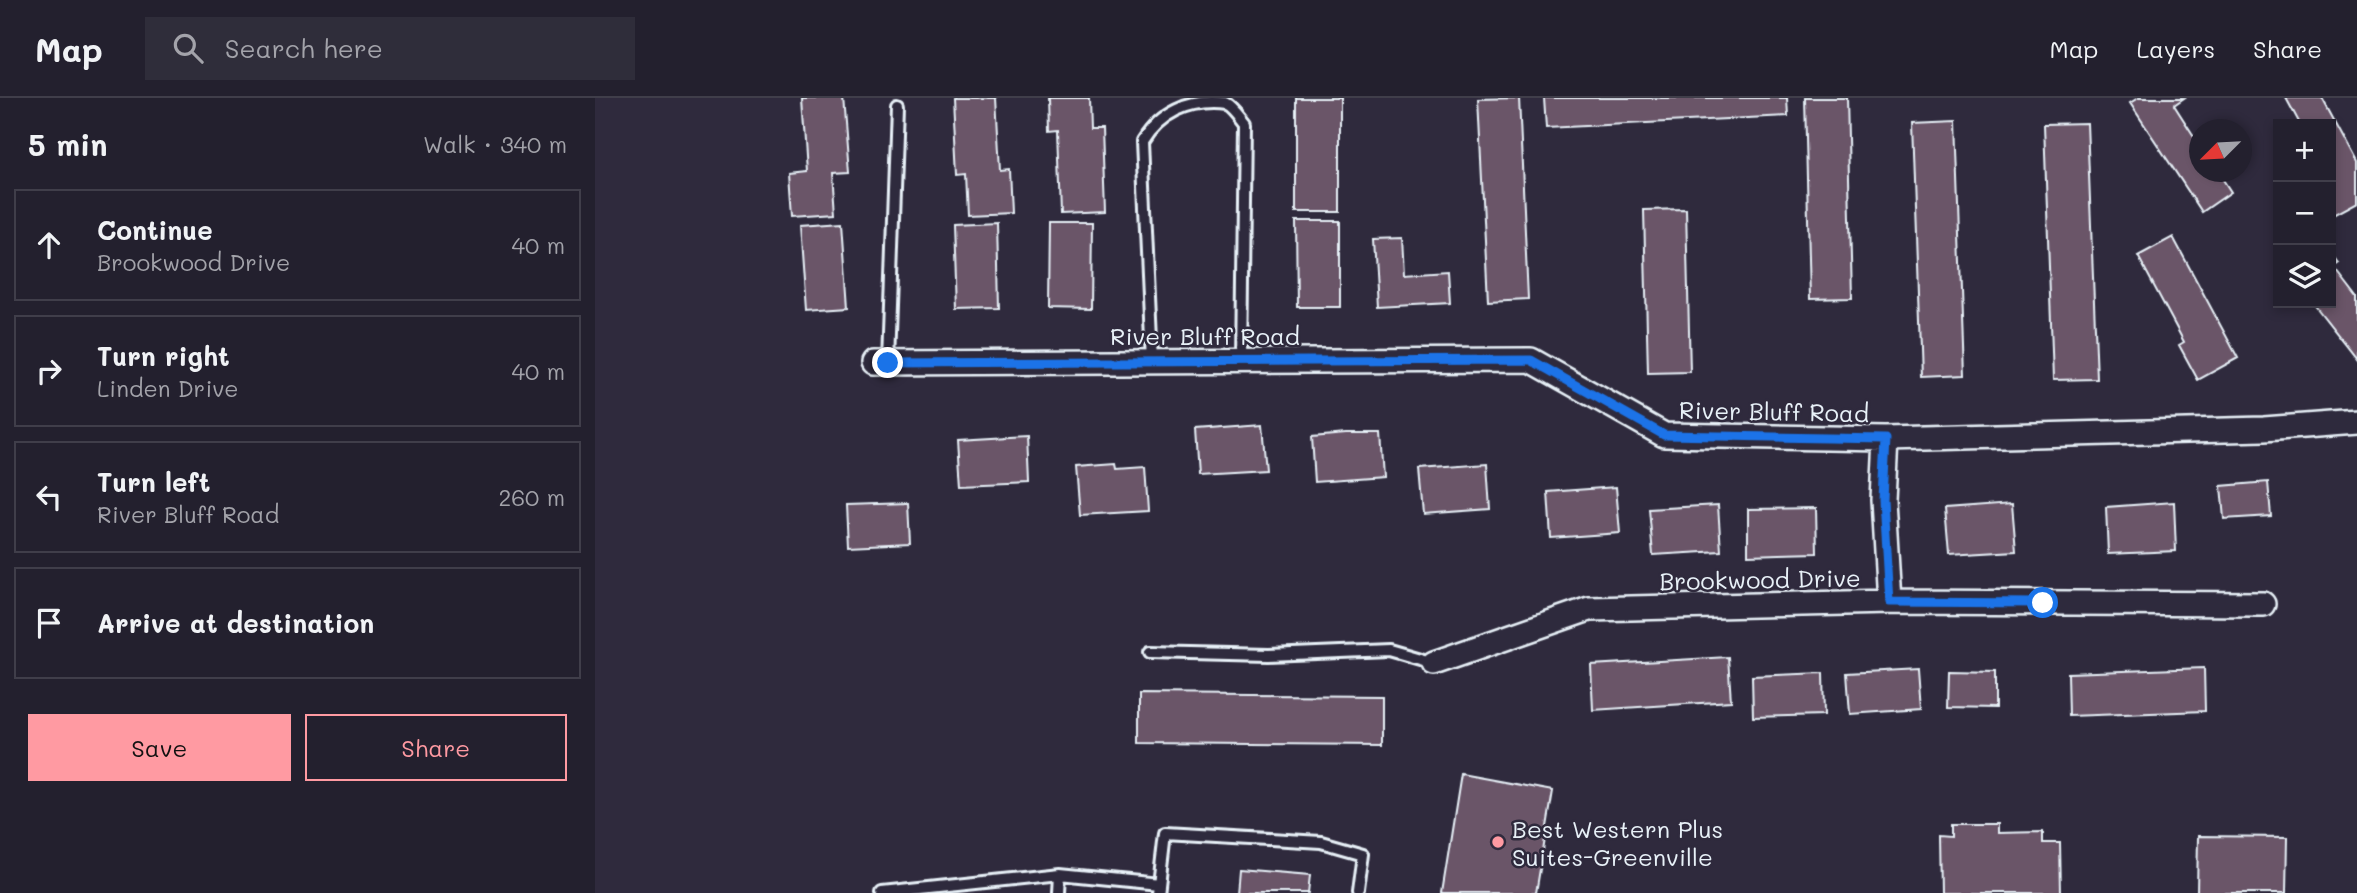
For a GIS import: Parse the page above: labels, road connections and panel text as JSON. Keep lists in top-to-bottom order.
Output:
{
  "streets": {
    "street": ["River Bluff Road", "Brookwood Drive"]
  },
  "places": ["Best Western Plus Suites-Greenville"],
  "north": "bottom left",
  "page": {
    "header": "Map",
    "search": "Search here",
    "nav": ["Map", "Layers", "Share"],
    "heading": ["5 min", "Walk · 340 m"],
    "map_buttons": ["+", "−"],
    "list": [
      ["Continue", "Brookwood Drive", "40 m"],
      ["Turn right", "Linden Drive", "40 m"],
      ["Turn left", "River Bluff Road", "260 m"],
      "Arrive at destination"
    ],
    "buttons": ["Save", "Share"]
  }
}
